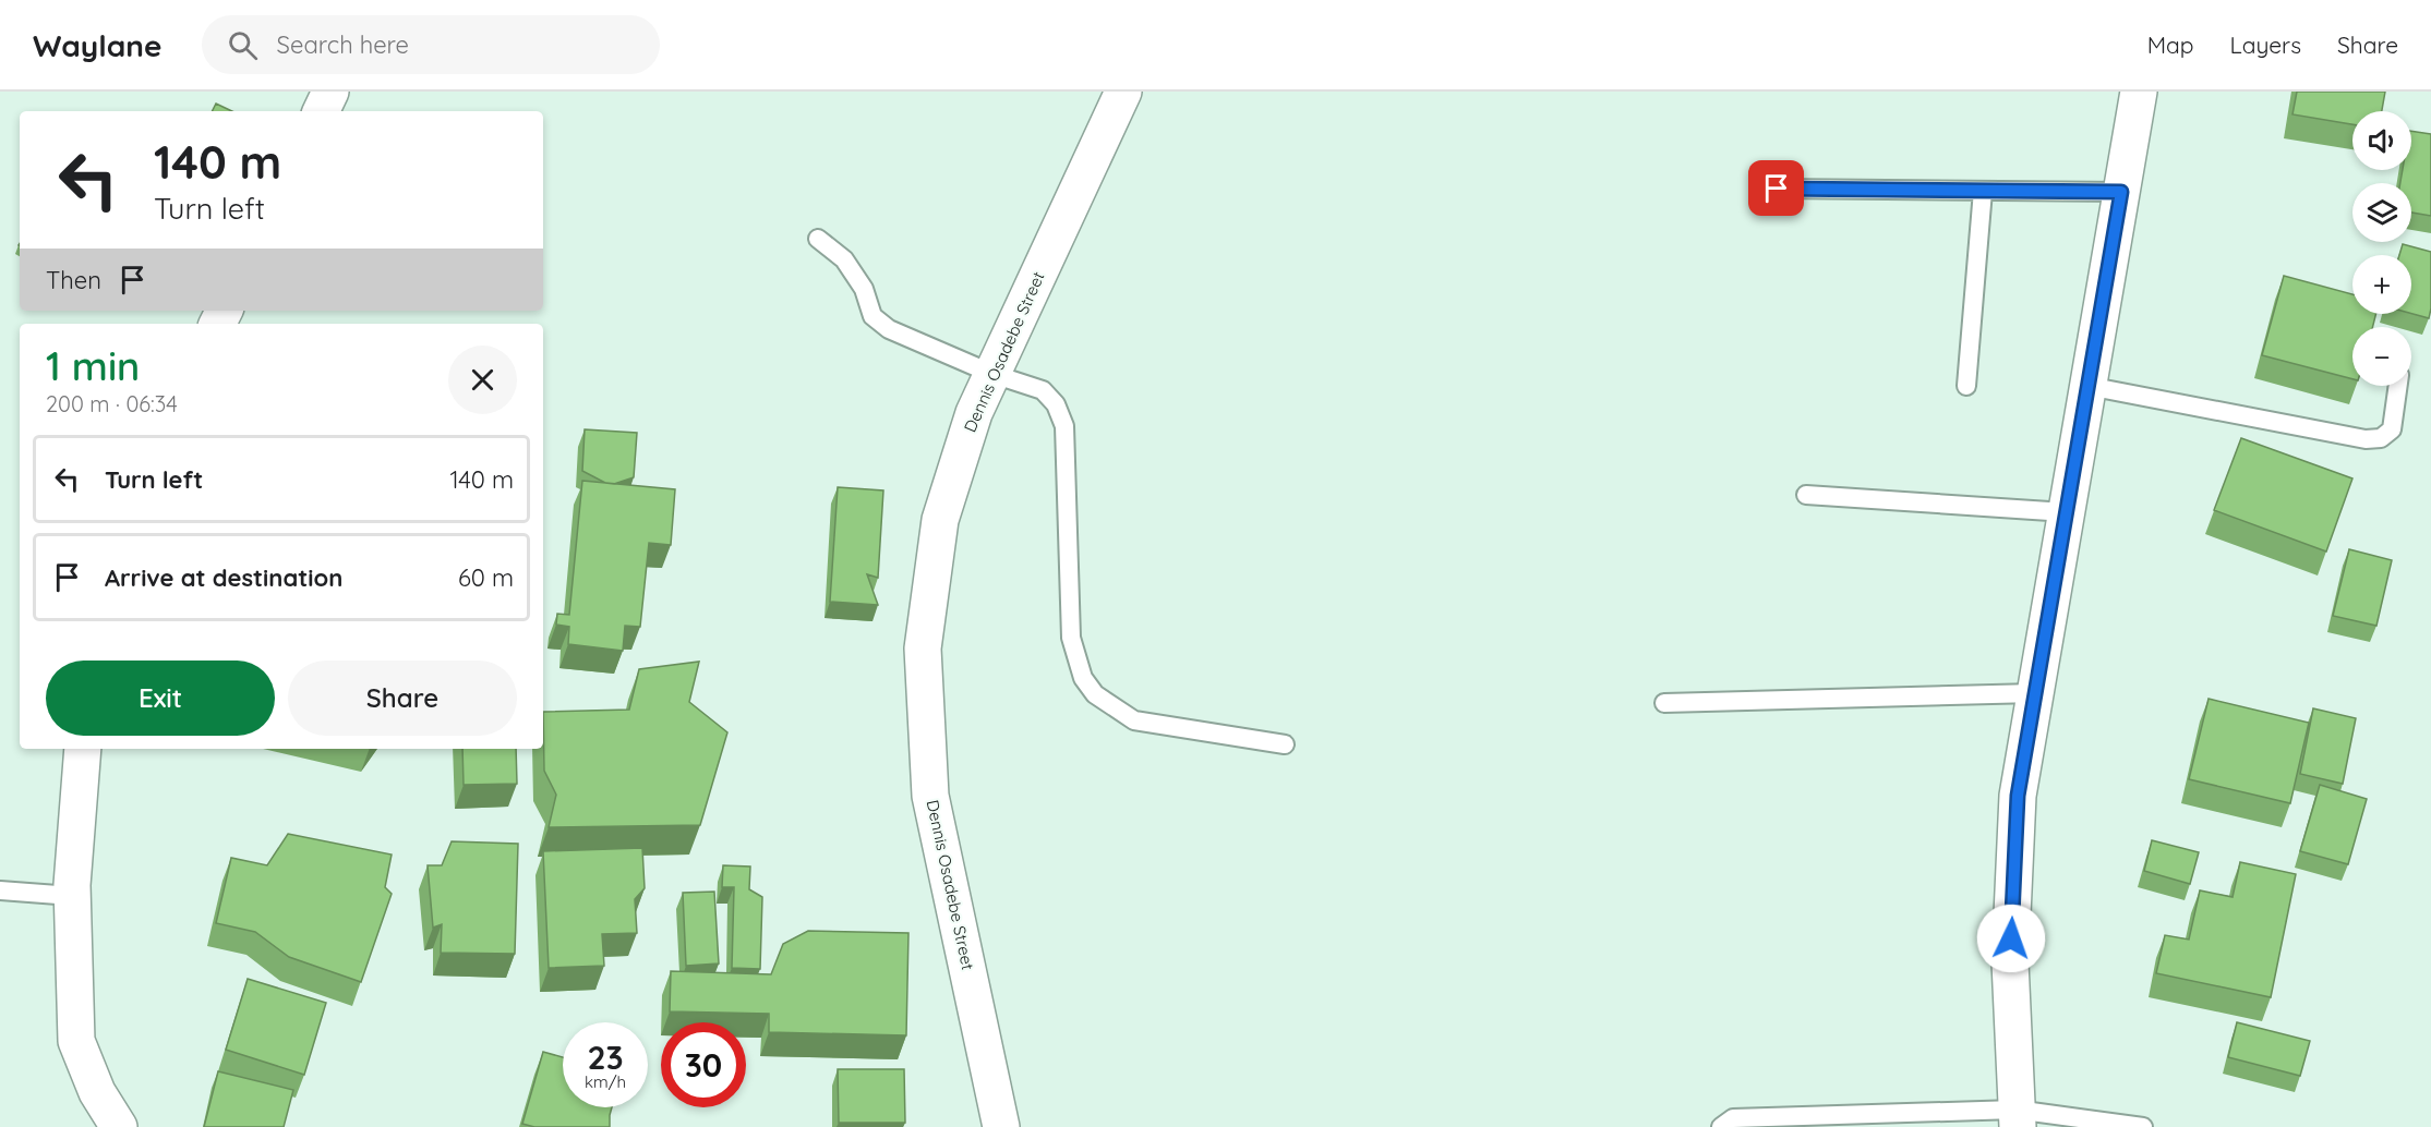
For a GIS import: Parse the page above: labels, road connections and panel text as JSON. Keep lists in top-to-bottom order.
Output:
{
  "streets": {
    "street": ["Dennis Osadebe Street"]
  },
  "page": {
    "header": "Waylane",
    "search": "Search here",
    "nav": ["Map", "Layers", "Share"],
    "map_buttons": ["+", "−"],
    "turn": ["140 m", "Turn left"],
    "then": "Then",
    "heading": ["1 min", "200 m · 06:34"],
    "list": [
      {
        "name": "Turn left",
        "value": "140 m"
      },
      {
        "name": "Arrive at destination",
        "value": "60 m"
      }
    ],
    "buttons": ["Exit", "Share"],
    "speed": "23 km/h",
    "limit": "30"
  }
}
